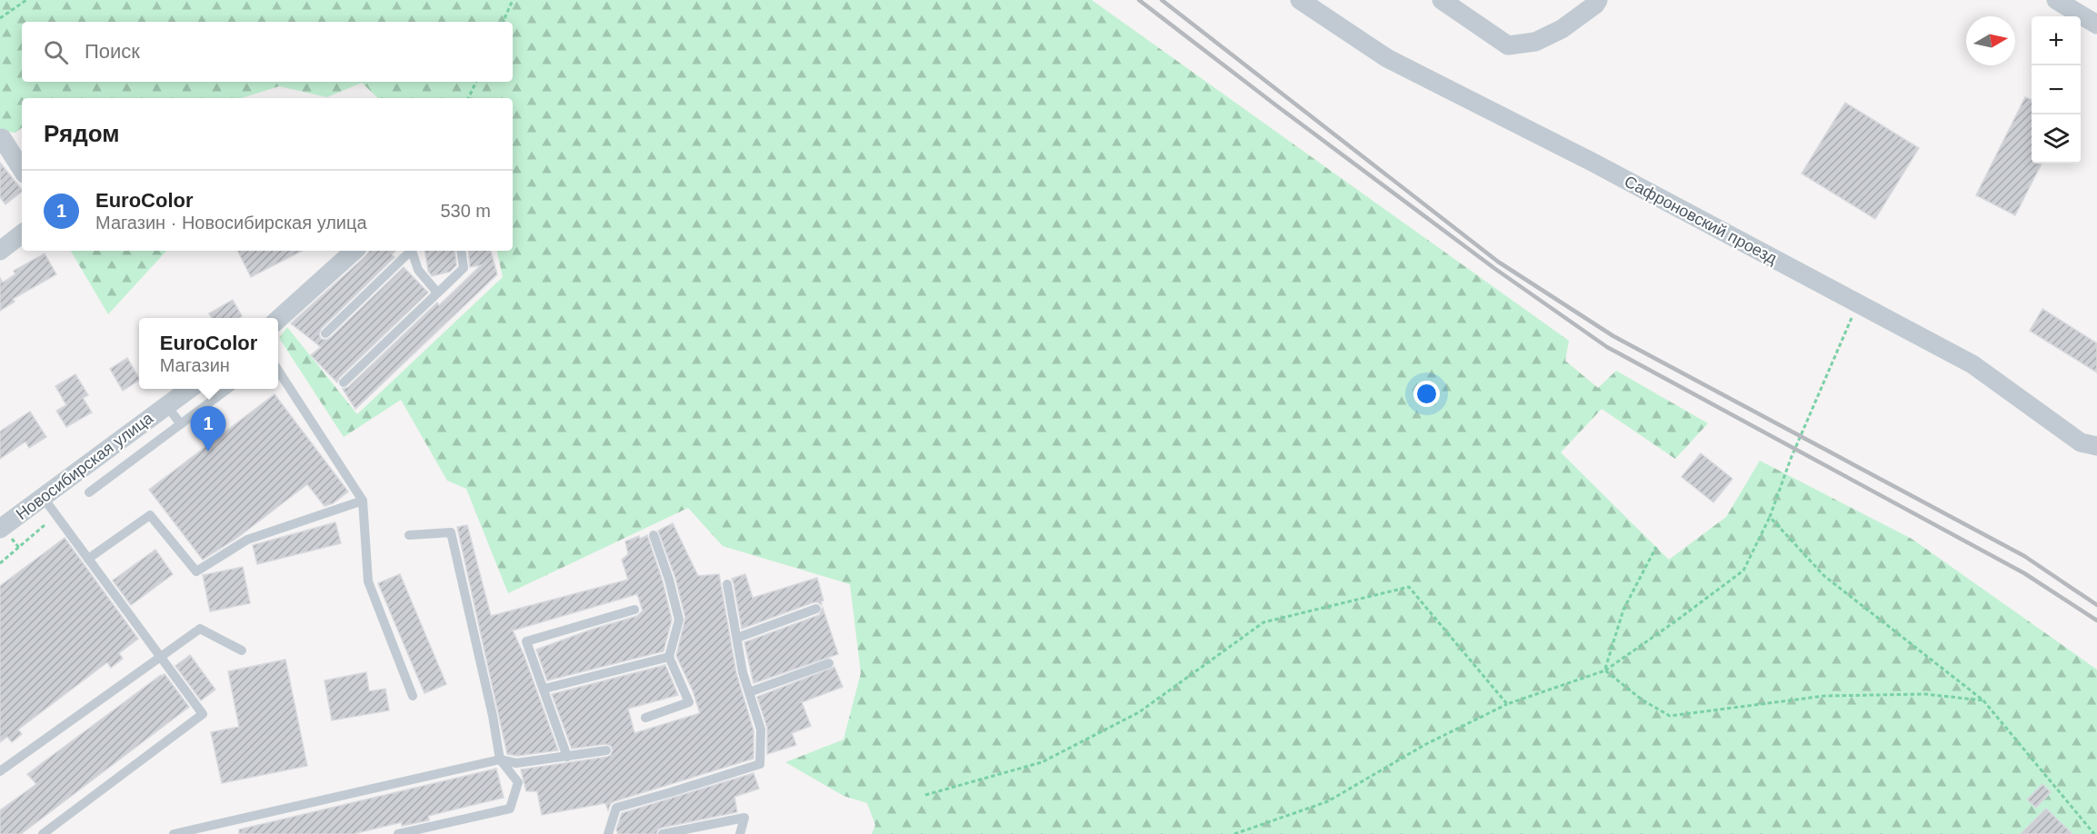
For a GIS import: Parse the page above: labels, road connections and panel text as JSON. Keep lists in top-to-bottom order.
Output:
{
  "streets": {
    "street": ["Сафроновский проезд", "Новосибирская улица"]
  },
  "north": "right",
  "page": {
    "map_buttons": ["+", "−"],
    "search": "Поиск",
    "heading": "Рядом",
    "list": [
      {
        "mark": "1",
        "name": "EuroColor",
        "note": "Магазин · Новосибирская улица",
        "value": "530 m"
      }
    ],
    "popup": ["EuroColor", "Магазин"],
    "pins": "1"
  }
}
